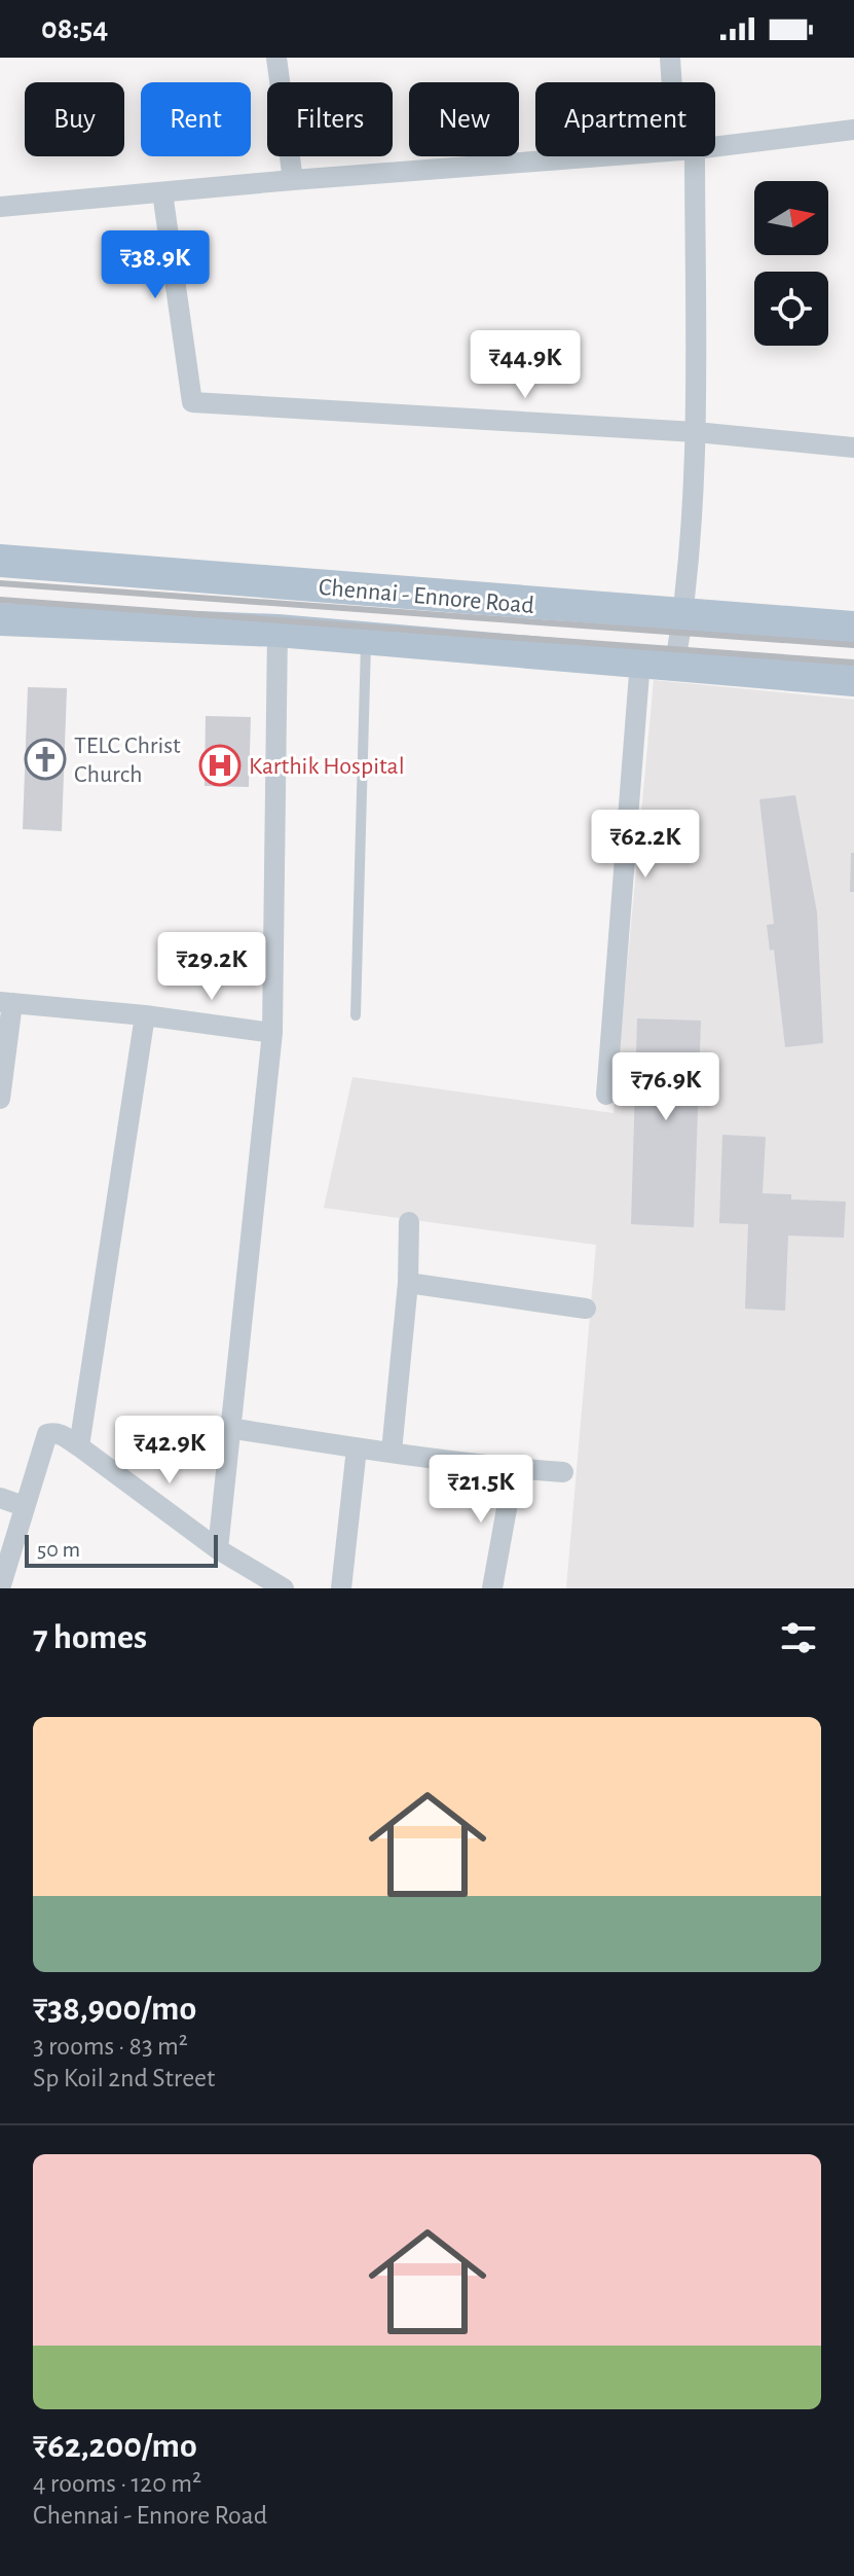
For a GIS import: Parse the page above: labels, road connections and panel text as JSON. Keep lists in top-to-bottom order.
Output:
{
  "streets": {
    "main road": ["Chennai - Ennore Road"]
  },
  "places": {
    "church": ["TELC Christ Church"],
    "hospital": ["Karthik Hospital"]
  },
  "scale_bar": "50 m",
  "north": "right",
  "page": {
    "status": "08:54",
    "chip": [
      "Buy",
      "Rent",
      "Filters",
      "New",
      "Apartment"
    ],
    "price": [
      "₹38.9K",
      "₹44.9K",
      "₹62.2K",
      "₹29.2K",
      "₹76.9K",
      "₹42.9K",
      "₹21.5K"
    ],
    "scale": "50 m",
    "heading": "7 homes",
    "list": [
      {
        "name": "₹38,900/mo",
        "note": "3 rooms · 83 m² · Sp Koil 2nd Street"
      },
      {
        "name": "₹62,200/mo",
        "note": "4 rooms · 120 m² · Chennai - Ennore Road"
      }
    ]
  }
}
